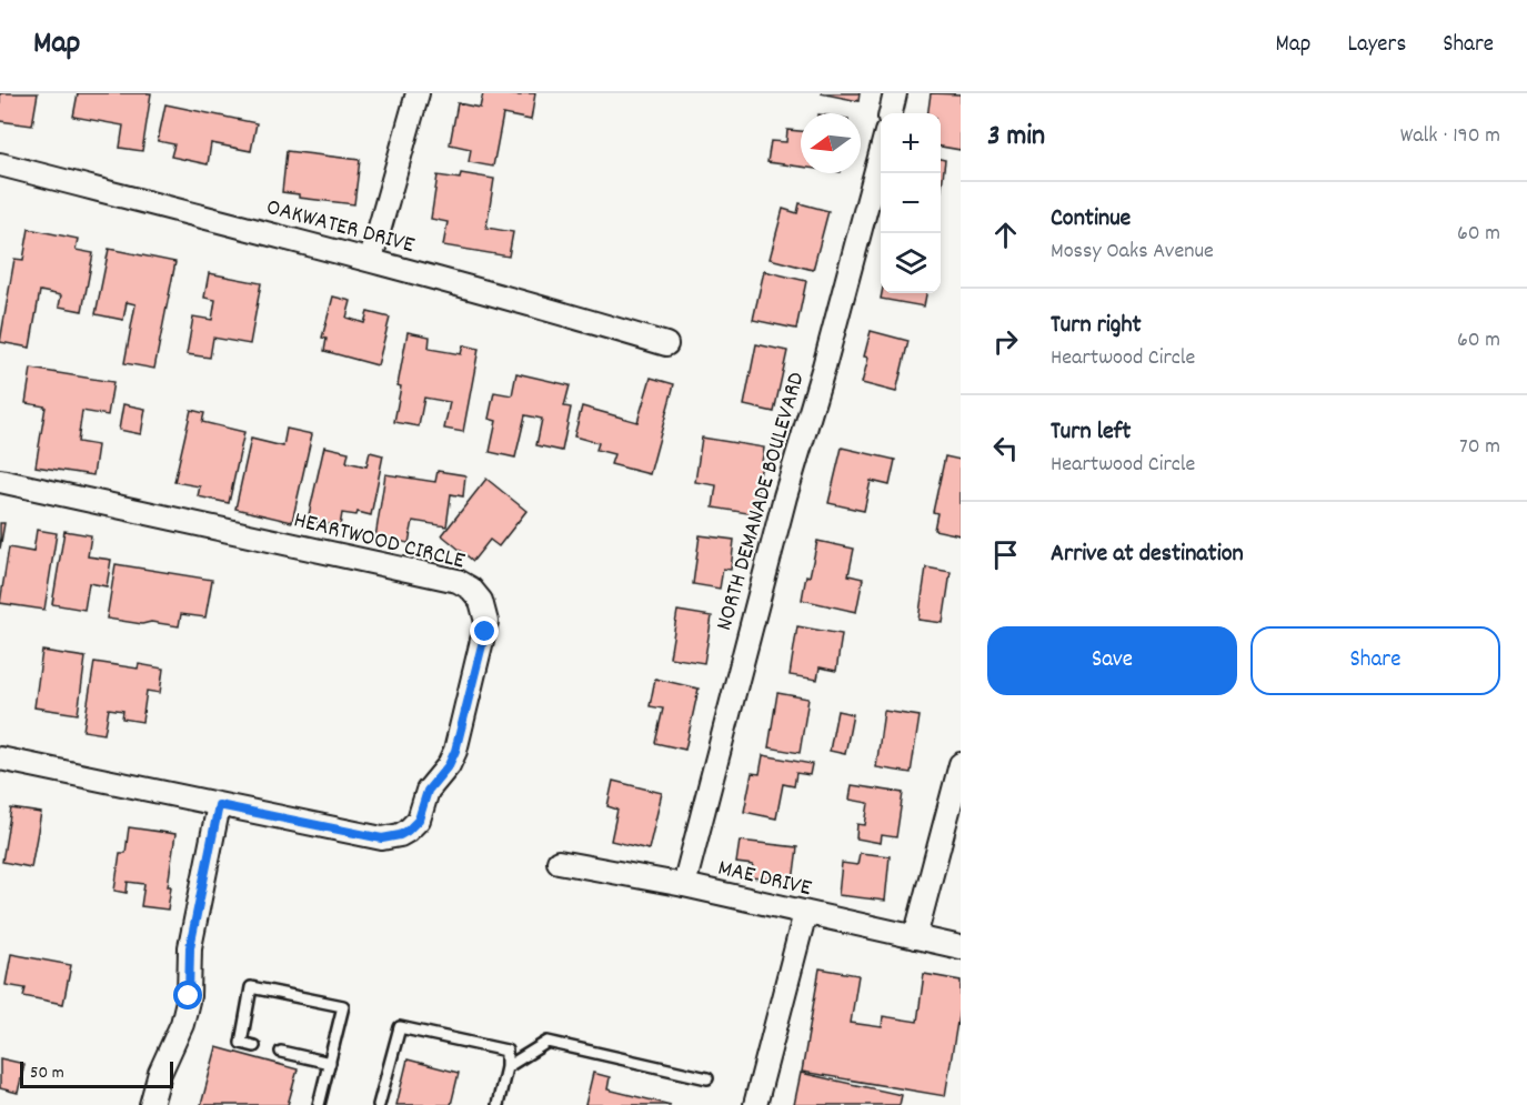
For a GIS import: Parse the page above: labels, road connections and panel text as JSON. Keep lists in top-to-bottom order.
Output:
{
  "streets": {
    "street": [
      "OAKWATER DRIVE",
      "NORTH DEMANADE BOULEVARD",
      "HEARTWOOD CIRCLE",
      "MAE DRIVE"
    ]
  },
  "crossings": [
    ["NORTH DEMANADE BOULEVARD", "MAE DRIVE"]
  ],
  "scale_bar": "50 m",
  "north": "left",
  "page": {
    "header": "Map",
    "nav": ["Map", "Layers", "Share"],
    "heading": ["3 min", "Walk · 190 m"],
    "map_buttons": ["+", "−"],
    "list": [
      ["Continue", "Mossy Oaks Avenue", "60 m"],
      ["Turn right", "Heartwood Circle", "60 m"],
      ["Turn left", "Heartwood Circle", "70 m"],
      "Arrive at destination"
    ],
    "buttons": ["Save", "Share"],
    "scale": "50 m"
  }
}
